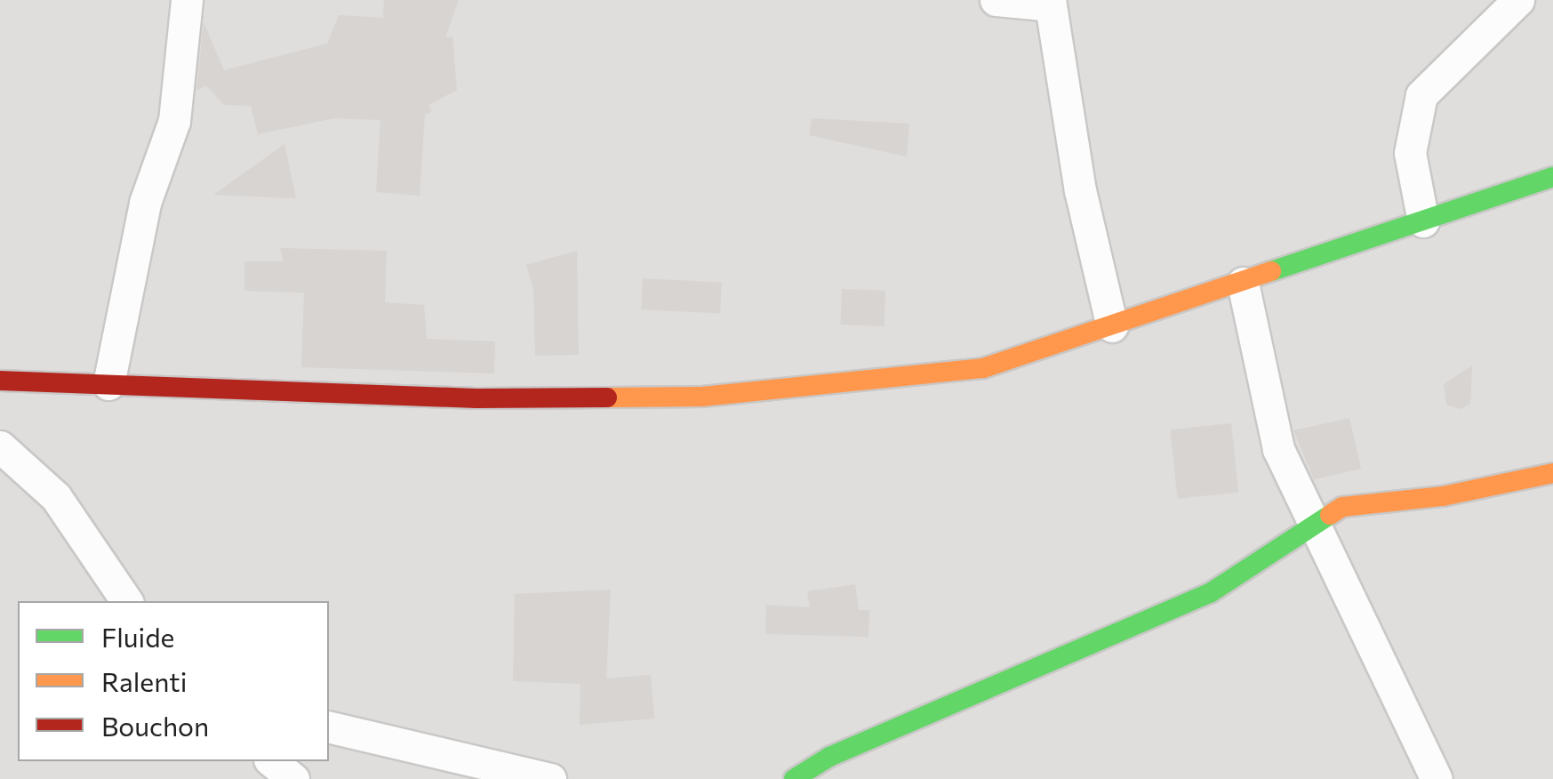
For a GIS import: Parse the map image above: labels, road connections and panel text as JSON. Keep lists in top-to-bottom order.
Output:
{
  "legend": ["Fluide", "Ralenti", "Bouchon"]
}
